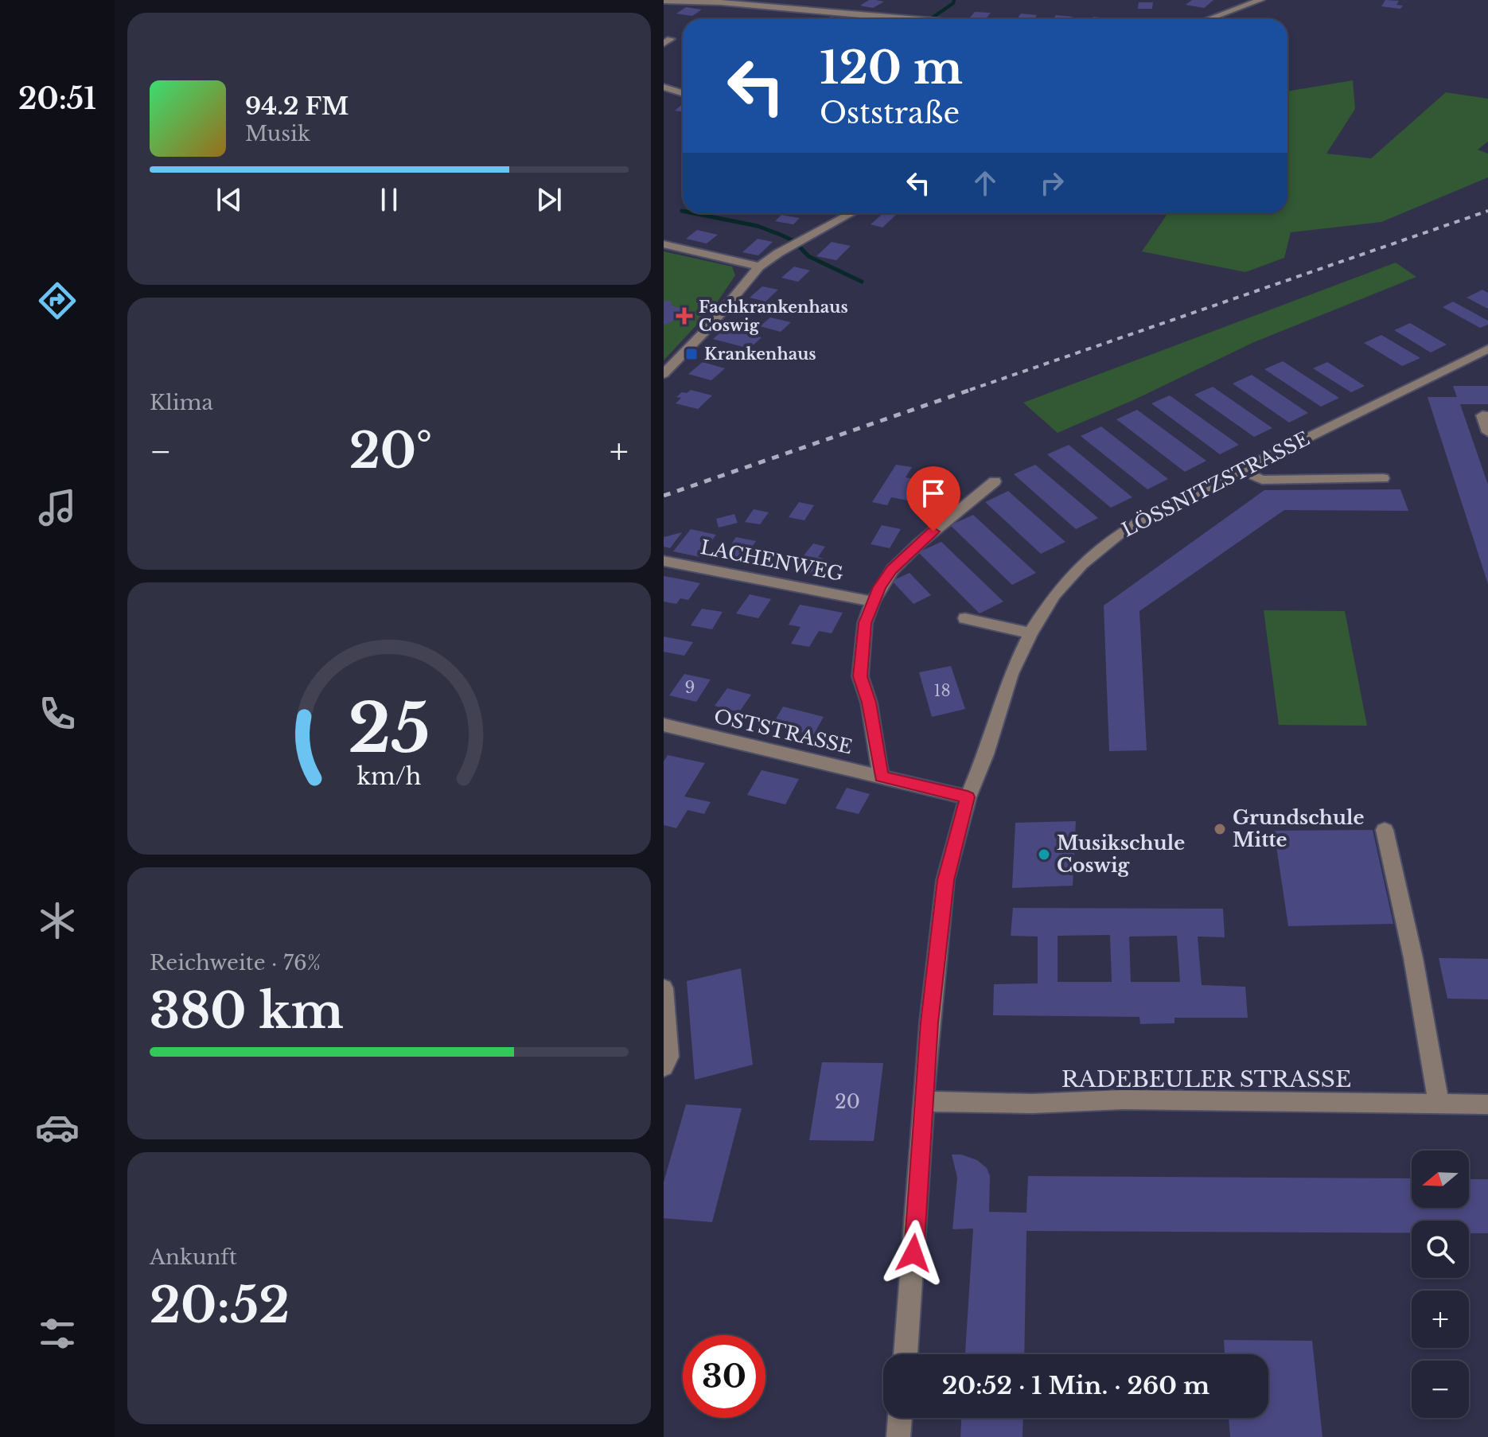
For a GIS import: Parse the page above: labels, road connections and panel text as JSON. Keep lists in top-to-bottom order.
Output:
{
  "streets": {
    "street": [
      "LÖSSNITZSTRASSE",
      "LACHENWEG",
      "OSTSTRASSE",
      "RADEBEULER STRASSE"
    ]
  },
  "crossings": [
    ["LÖSSNITZSTRASSE", "OSTSTRASSE"],
    ["LÖSSNITZSTRASSE", "RADEBEULER STRASSE"]
  ],
  "places": {
    "health": ["Fachkrankenhaus Coswig"],
    "transit": ["Krankenhaus"],
    "other": ["Grundschule Mitte", "Musikschule Coswig"]
  },
  "house_numbers": ["9", "18", "20"],
  "north": "left",
  "page": {
    "tabs": "20:51",
    "turn": ["120 m", "Oststraße"],
    "song": ["94.2 FM", "Musik"],
    "tile": [
      "Klima",
      ["Reichweite · 76%", "380 km"],
      ["Ankunft", "20:52"]
    ],
    "heat": ["−", "20°", "+"],
    "map_buttons": ["+", "−"],
    "limit": "30",
    "trip": "20:52 · 1 Min. · 260 m",
    "gauge": ["25", "km/h"]
  }
}
